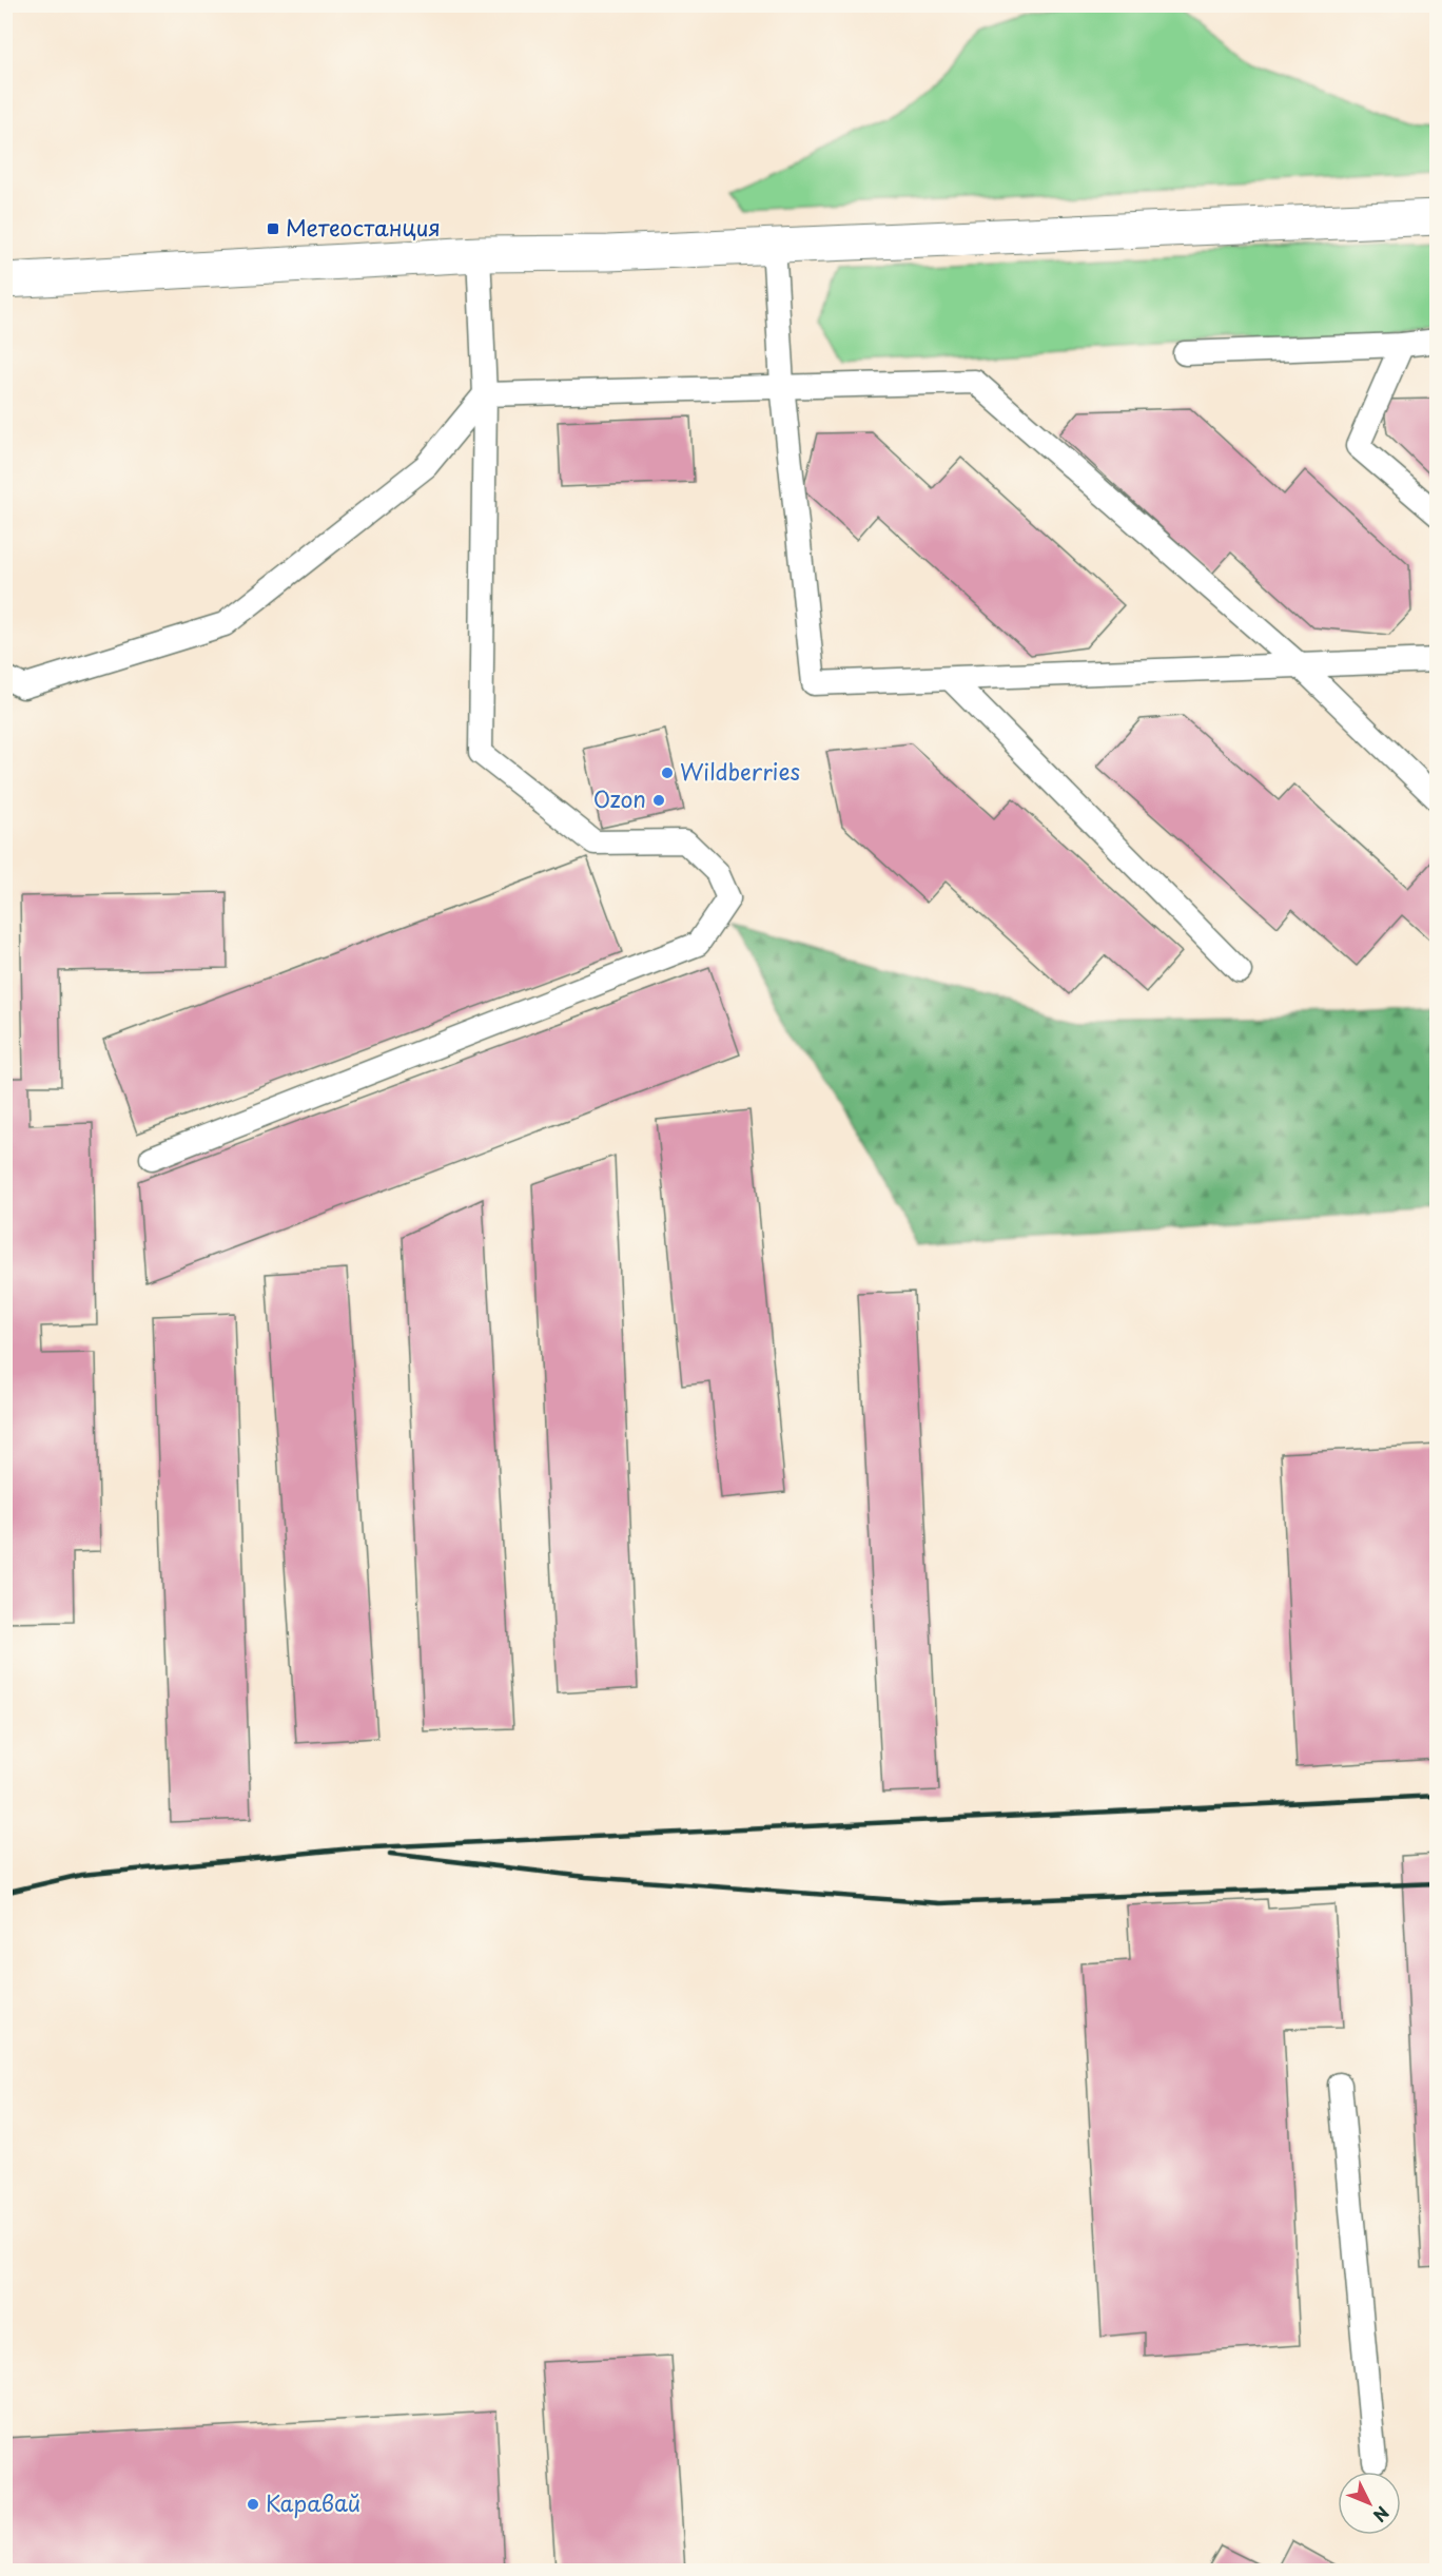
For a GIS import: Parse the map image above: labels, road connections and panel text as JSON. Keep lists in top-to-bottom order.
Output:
{
  "places": {
    "transit": ["Метеостанция"],
    "other": ["Wildberries", "Ozon", "Каравай"]
  },
  "north": "bottom right"
}
